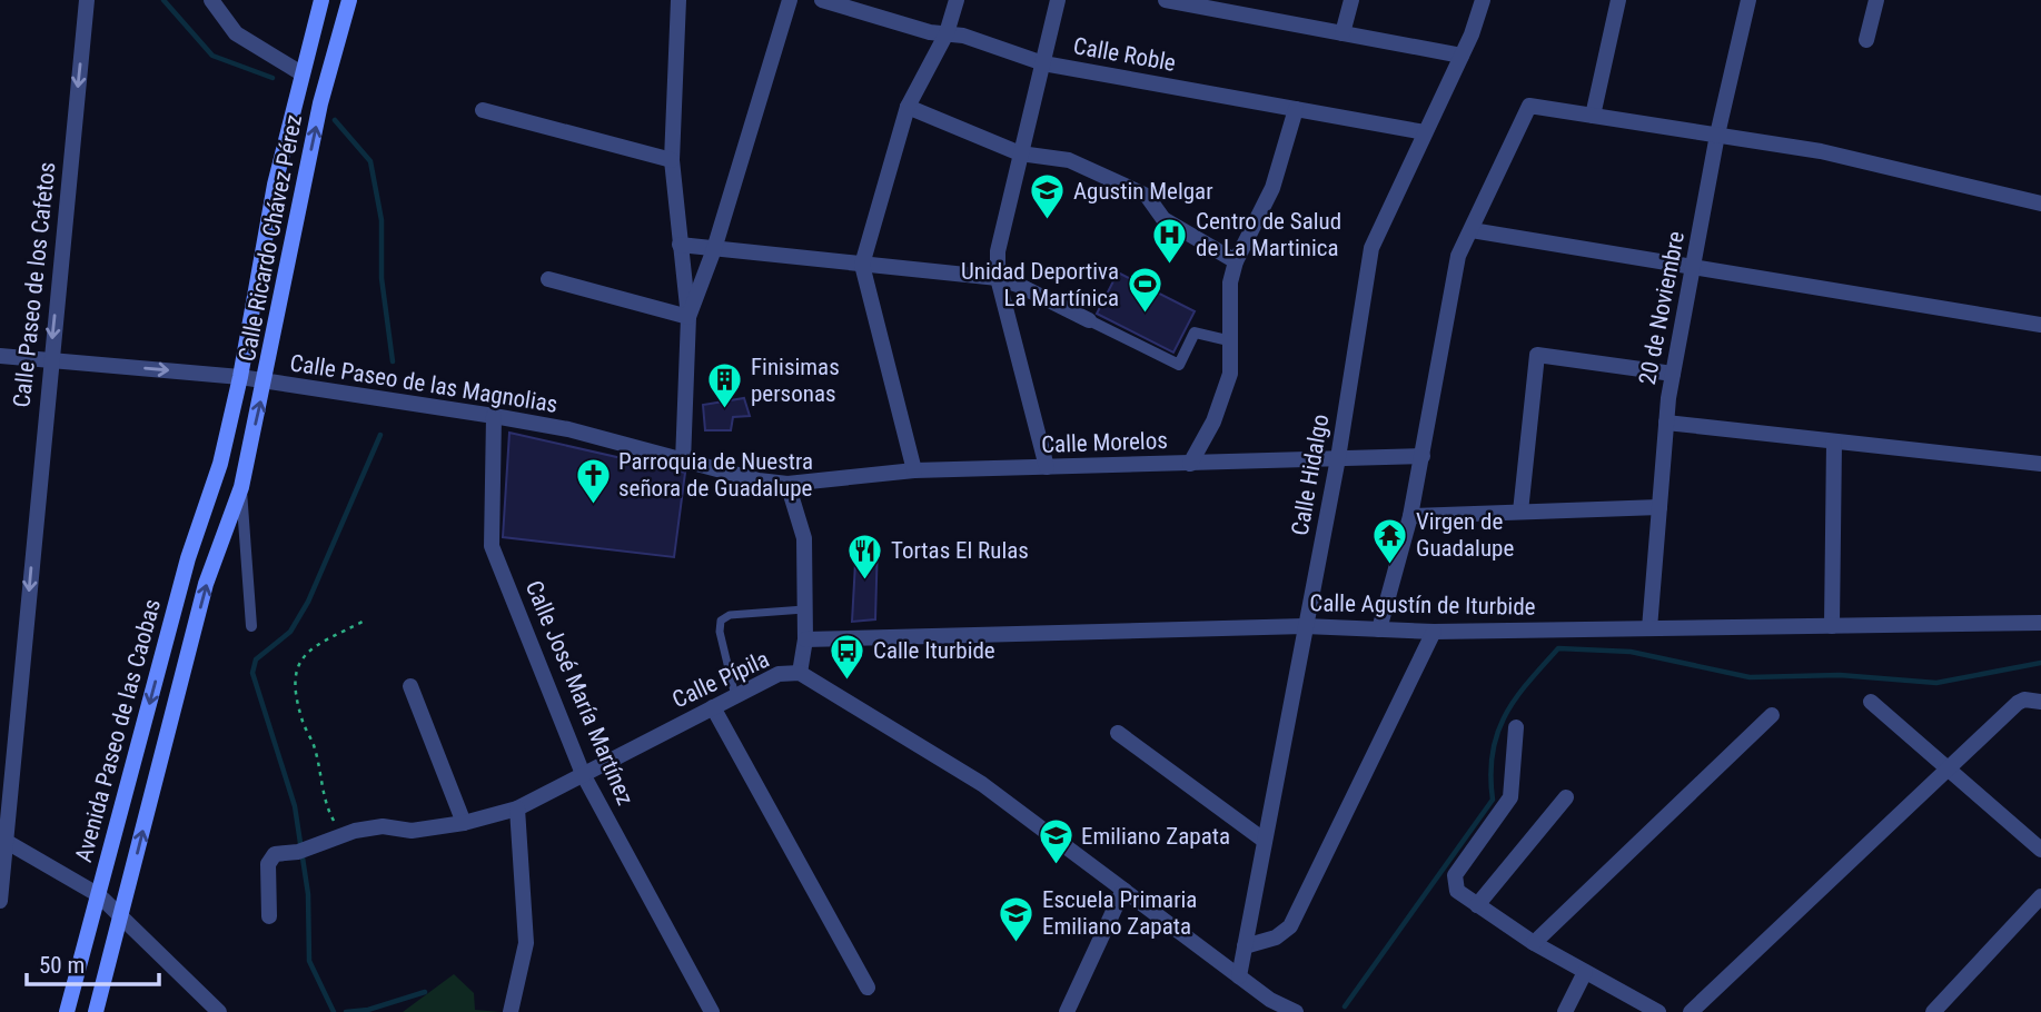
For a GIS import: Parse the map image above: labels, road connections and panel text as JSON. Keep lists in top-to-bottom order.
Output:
{
  "streets": {
    "main road": ["Calle Ricardo Chávez Pérez", "Avenida Paseo de las Caobas"],
    "street": [
      "Calle Roble",
      "Calle Paseo de los Cafetos",
      "20 de Noviembre",
      "Calle Paseo de las Magnolias",
      "Calle Morelos",
      "Calle Hidalgo",
      "Calle Agustín de Iturbide",
      "Calle Pípila",
      "Calle José María Martínez"
    ]
  },
  "crossings": [
    ["Calle Roble", "Calle Hidalgo"],
    ["Calle Ricardo Chávez Pérez", "Calle Paseo de las Magnolias"],
    ["Calle Ricardo Chávez Pérez", "Avenida Paseo de las Caobas"],
    ["Calle Paseo de los Cafetos", "Calle Paseo de las Magnolias"],
    ["20 de Noviembre", "Calle Agustín de Iturbide"],
    ["Calle Paseo de las Magnolias", "Calle Morelos"],
    ["Calle Paseo de las Magnolias", "Calle José María Martínez"],
    ["Calle Morelos", "Calle Hidalgo"],
    ["Calle Hidalgo", "Calle Agustín de Iturbide"],
    ["Calle Hidalgo", "Calle Pípila"],
    ["Calle Pípila", "Calle José María Martínez"]
  ],
  "one_way": ["Calle Paseo de los Cafetos"],
  "places": {
    "school or university": ["Agustin Melgar", "Emiliano Zapata", "Escuela Primaria Emiliano Zapata"],
    "hospital": ["Centro de Salud de La Martinica"],
    "sports": ["Unidad Deportiva La Martínica"],
    "building": ["Finisimas personas"],
    "church": ["Parroquia de Nuestra señora de Guadalupe"],
    "temple": ["Virgen de Guadalupe"],
    "restaurant": ["Tortas El Rulas"],
    "bus stop": ["Calle Iturbide"]
  },
  "scale_bar": "50 m"
}
